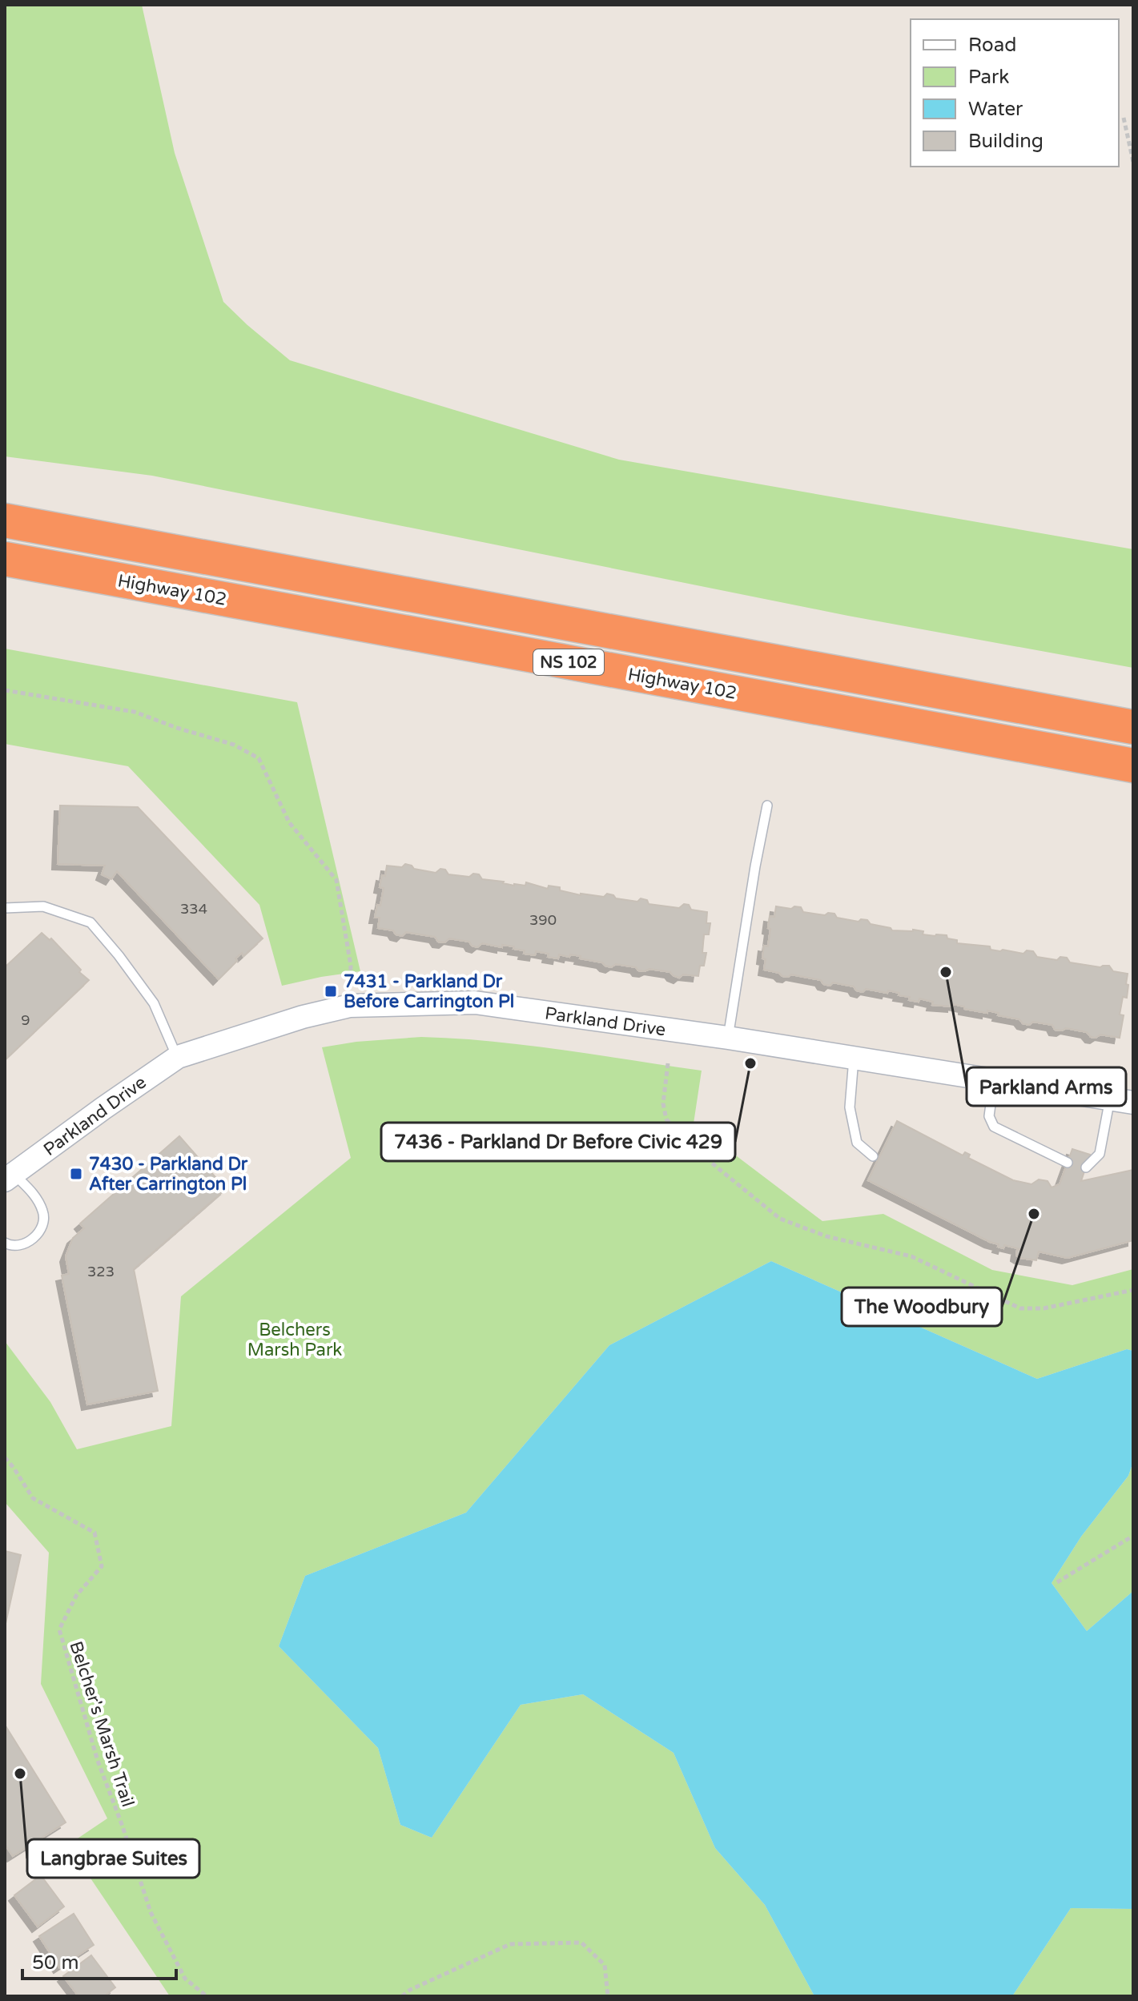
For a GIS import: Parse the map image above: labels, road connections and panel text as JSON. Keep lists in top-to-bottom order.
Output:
{
  "streets": {
    "highway": ["Highway 102", "NS 102"],
    "street": ["Parkland Drive"],
    "path": ["Belcher's Marsh Trail"]
  },
  "parks": ["Belchers Marsh Park"],
  "places": {
    "other": [
      "Parkland Arms",
      "7436 - Parkland Dr Before Civic 429",
      "The Woodbury",
      "Langbrae Suites"
    ],
    "transit": ["7431 - Parkland Dr Before Carrington Pl", "7430 - Parkland Dr After Carrington Pl"]
  },
  "house_numbers": [
    "334",
    "390",
    "9",
    "323"
  ],
  "legend": [
    "Road",
    "Park",
    "Water",
    "Building"
  ],
  "scale_bar": "50 m"
}
